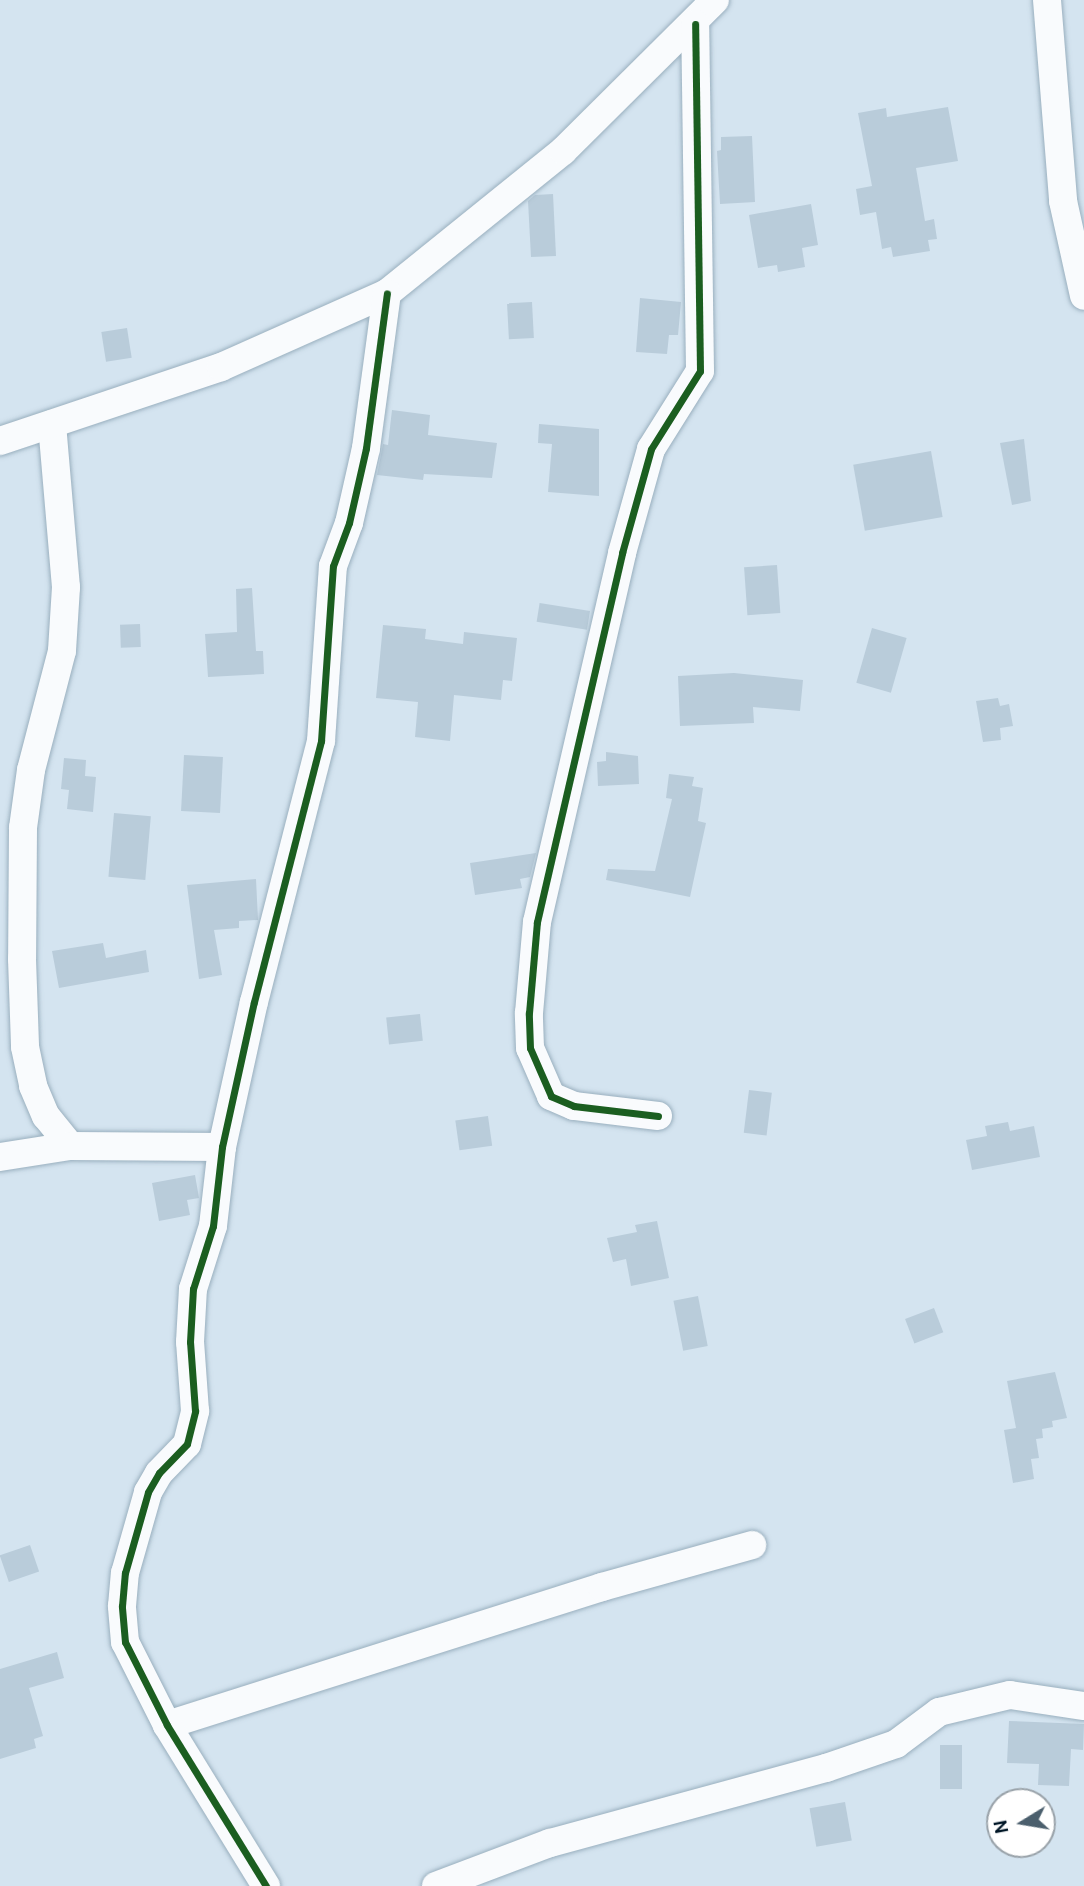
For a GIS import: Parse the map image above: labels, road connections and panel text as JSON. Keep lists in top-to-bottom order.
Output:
{
  "north": "left"
}
